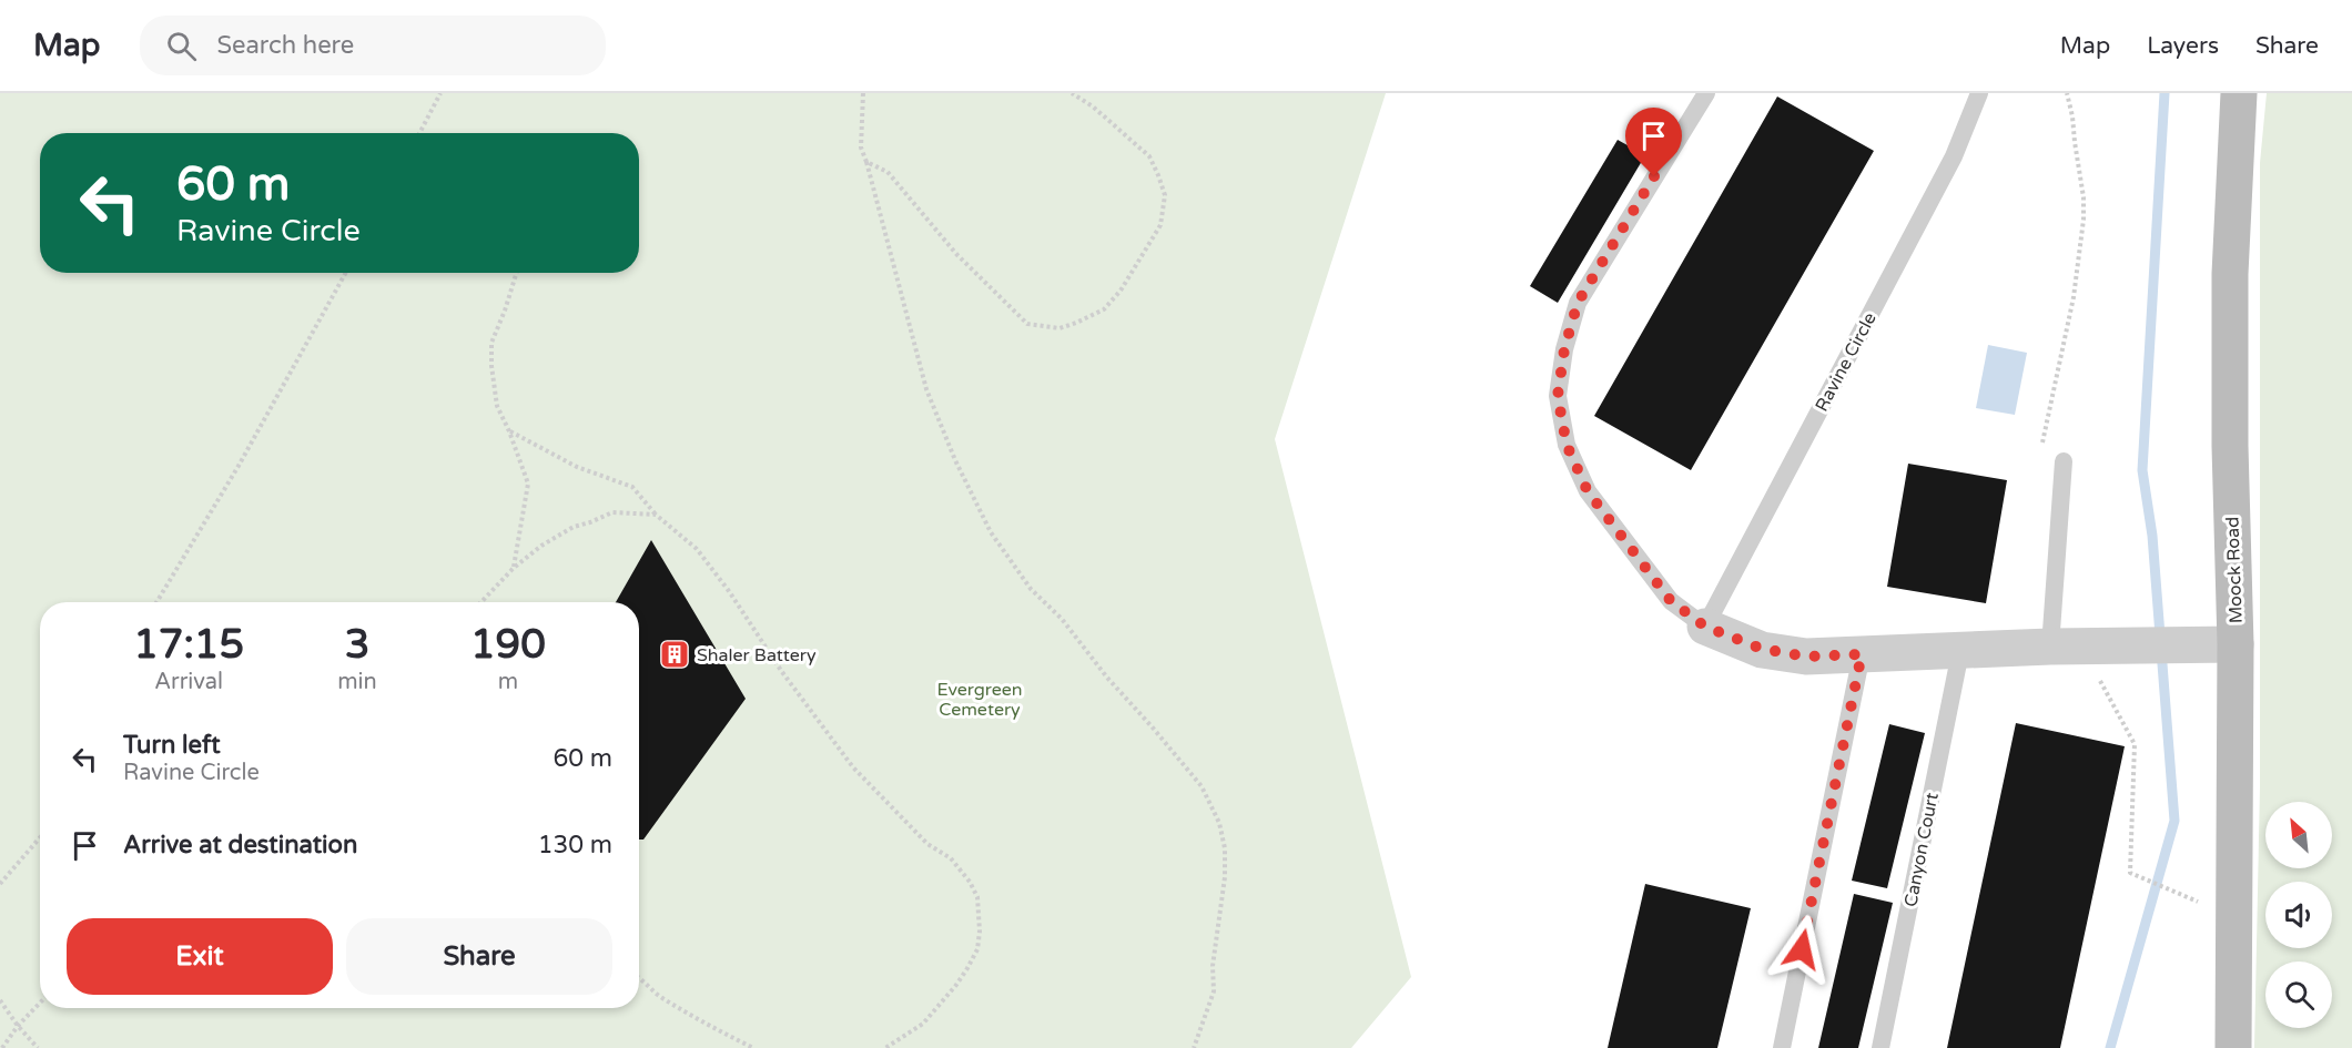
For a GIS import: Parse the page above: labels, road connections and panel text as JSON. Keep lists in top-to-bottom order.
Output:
{
  "streets": {
    "main road": ["Moock Road"],
    "lane": ["Ravine Circle", "Canyon Court"]
  },
  "parks": ["Evergreen Cemetery"],
  "places": {
    "building": ["Shaler Battery"]
  },
  "north": "top left",
  "page": {
    "header": "Map",
    "search": "Search here",
    "nav": ["Map", "Layers", "Share"],
    "turn": ["60 m", "Ravine Circle"],
    "eta": [
      "17:15",
      "Arrival",
      "3",
      "min",
      "190",
      "m"
    ],
    "list": [
      {
        "name": "Turn left",
        "note": "Ravine Circle",
        "value": "60 m"
      },
      {
        "name": "Arrive at destination",
        "value": "130 m"
      }
    ],
    "buttons": ["Exit", "Share"]
  }
}
